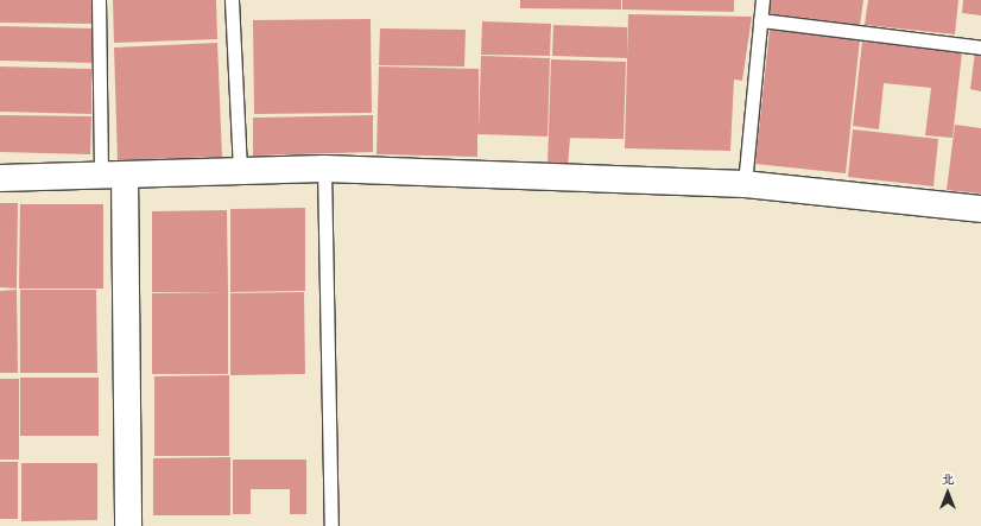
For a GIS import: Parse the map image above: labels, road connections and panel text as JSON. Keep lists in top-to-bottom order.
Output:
{
  "north": "top"
}
